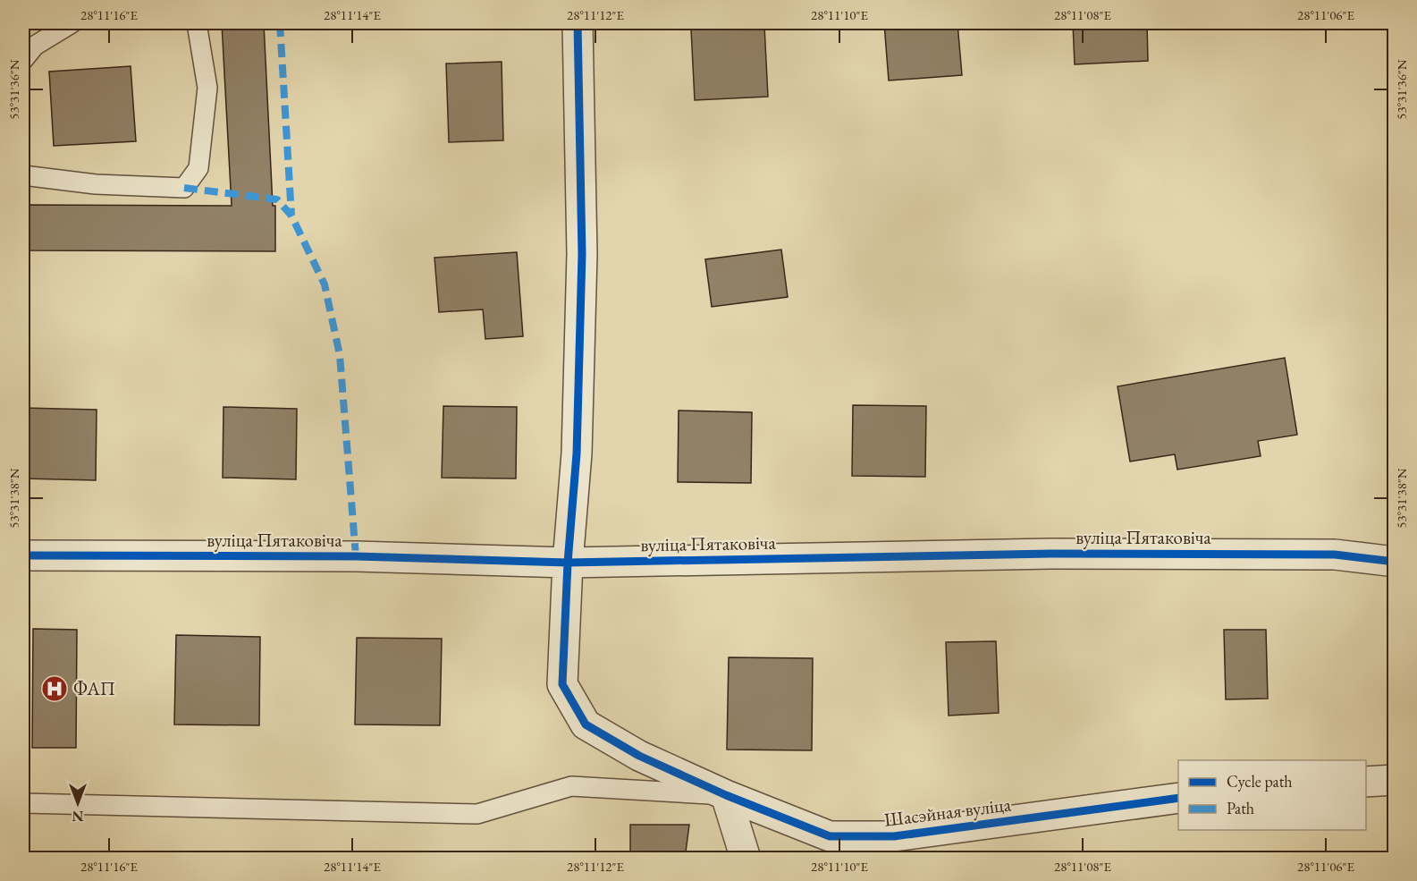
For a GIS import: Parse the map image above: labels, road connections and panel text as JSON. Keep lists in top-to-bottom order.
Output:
{
  "streets": {
    "street": ["вуліца Пятаковіча", "Шасэйная вуліца"]
  },
  "crossings": [
    ["вуліца Пятаковіча", "Шасэйная вуліца"]
  ],
  "places": {
    "hospital": ["ФАП"]
  },
  "legend": ["Cycle path", "Path"],
  "north": "bottom",
  "coordinates": [
    "28°11'16\"E",
    "28°11'14\"E",
    "28°11'12\"E",
    "28°11'10\"E",
    "28°11'08\"E",
    "28°11'06\"E",
    "53°31'36\"N",
    "53°31'38\"N"
  ]
}
